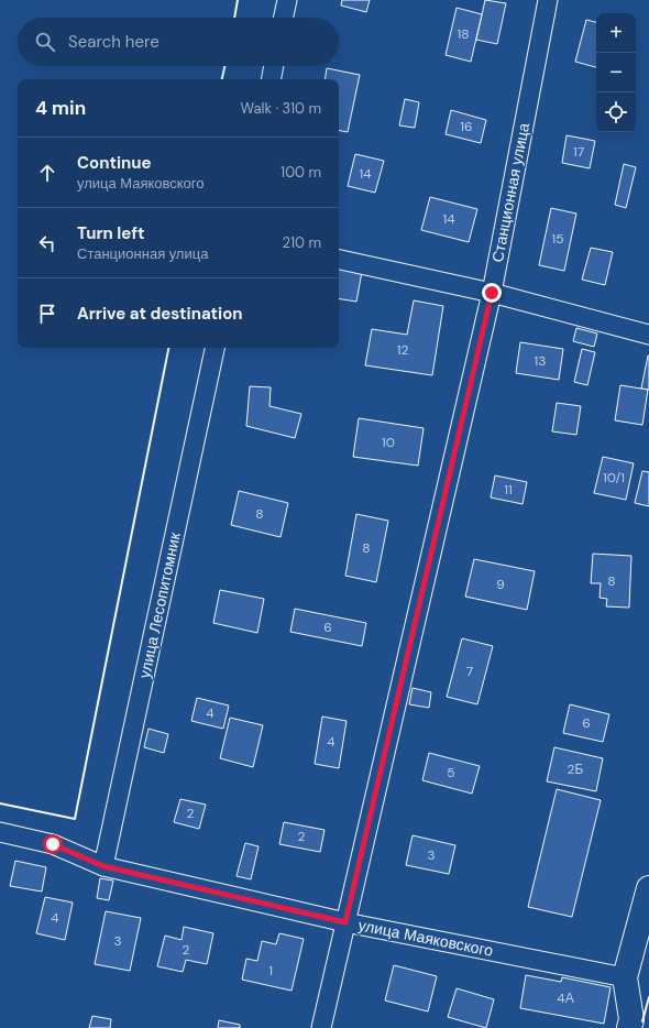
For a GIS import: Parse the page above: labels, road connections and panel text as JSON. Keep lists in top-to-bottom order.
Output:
{
  "streets": {
    "street": ["Станционная улица", "улица Лесопитомник", "улица Маяковского"]
  },
  "crossings": [
    ["Станционная улица", "улица Маяковского"],
    ["улица Лесопитомник", "улица Маяковского"]
  ],
  "house_numbers": [
    "18",
    "16",
    "17",
    "14",
    "14",
    "15",
    "12",
    "13",
    "10",
    "10/1",
    "11",
    "8",
    "8",
    "8",
    "9",
    "6",
    "7",
    "4",
    "6",
    "4",
    "2Б",
    "5",
    "2",
    "2",
    "3",
    "4",
    "3",
    "2",
    "1",
    "4А"
  ],
  "page": {
    "map_buttons": ["+", "−"],
    "search": "Search here",
    "heading": ["4 min", "Walk · 310 m"],
    "list": [
      ["Continue", "улица Маяковского", "100 m"],
      ["Turn left", "Станционная улица", "210 m"],
      "Arrive at destination"
    ]
  }
}
